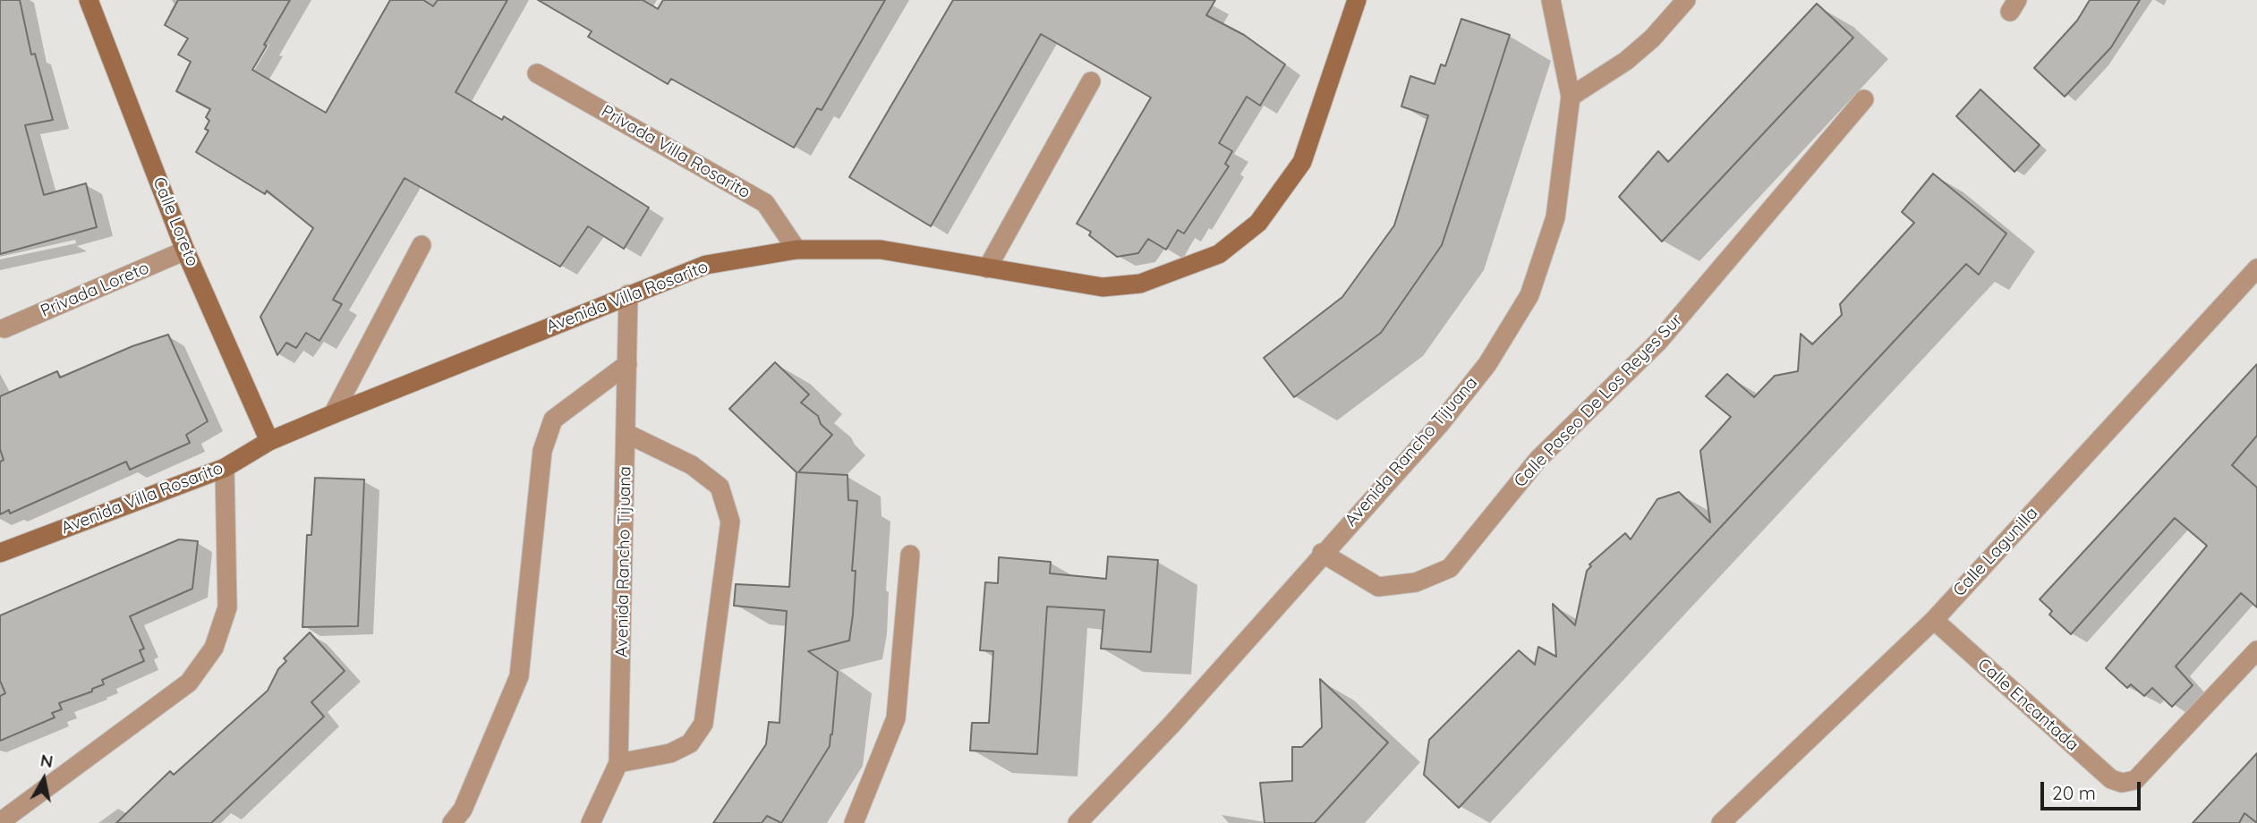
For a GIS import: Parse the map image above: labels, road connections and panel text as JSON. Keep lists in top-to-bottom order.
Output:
{
  "streets": {
    "street": [
      "Privada Villa Rosarito",
      "Calle Loreto",
      "Privada Loreto",
      "Avenida Villa Rosarito",
      "Calle Paseo De Los Reyes Sur",
      "Avenida Rancho Tijuana",
      "Calle Lagunilla",
      "Calle Encantada"
    ]
  },
  "crossings": [
    ["Privada Villa Rosarito", "Avenida Villa Rosarito"],
    ["Calle Loreto", "Privada Loreto"],
    ["Calle Loreto", "Avenida Villa Rosarito"],
    ["Avenida Villa Rosarito", "Avenida Rancho Tijuana"],
    ["Calle Paseo De Los Reyes Sur", "Avenida Rancho Tijuana"],
    ["Calle Lagunilla", "Calle Encantada"]
  ],
  "scale_bar": "20 m",
  "north": "top"
}
